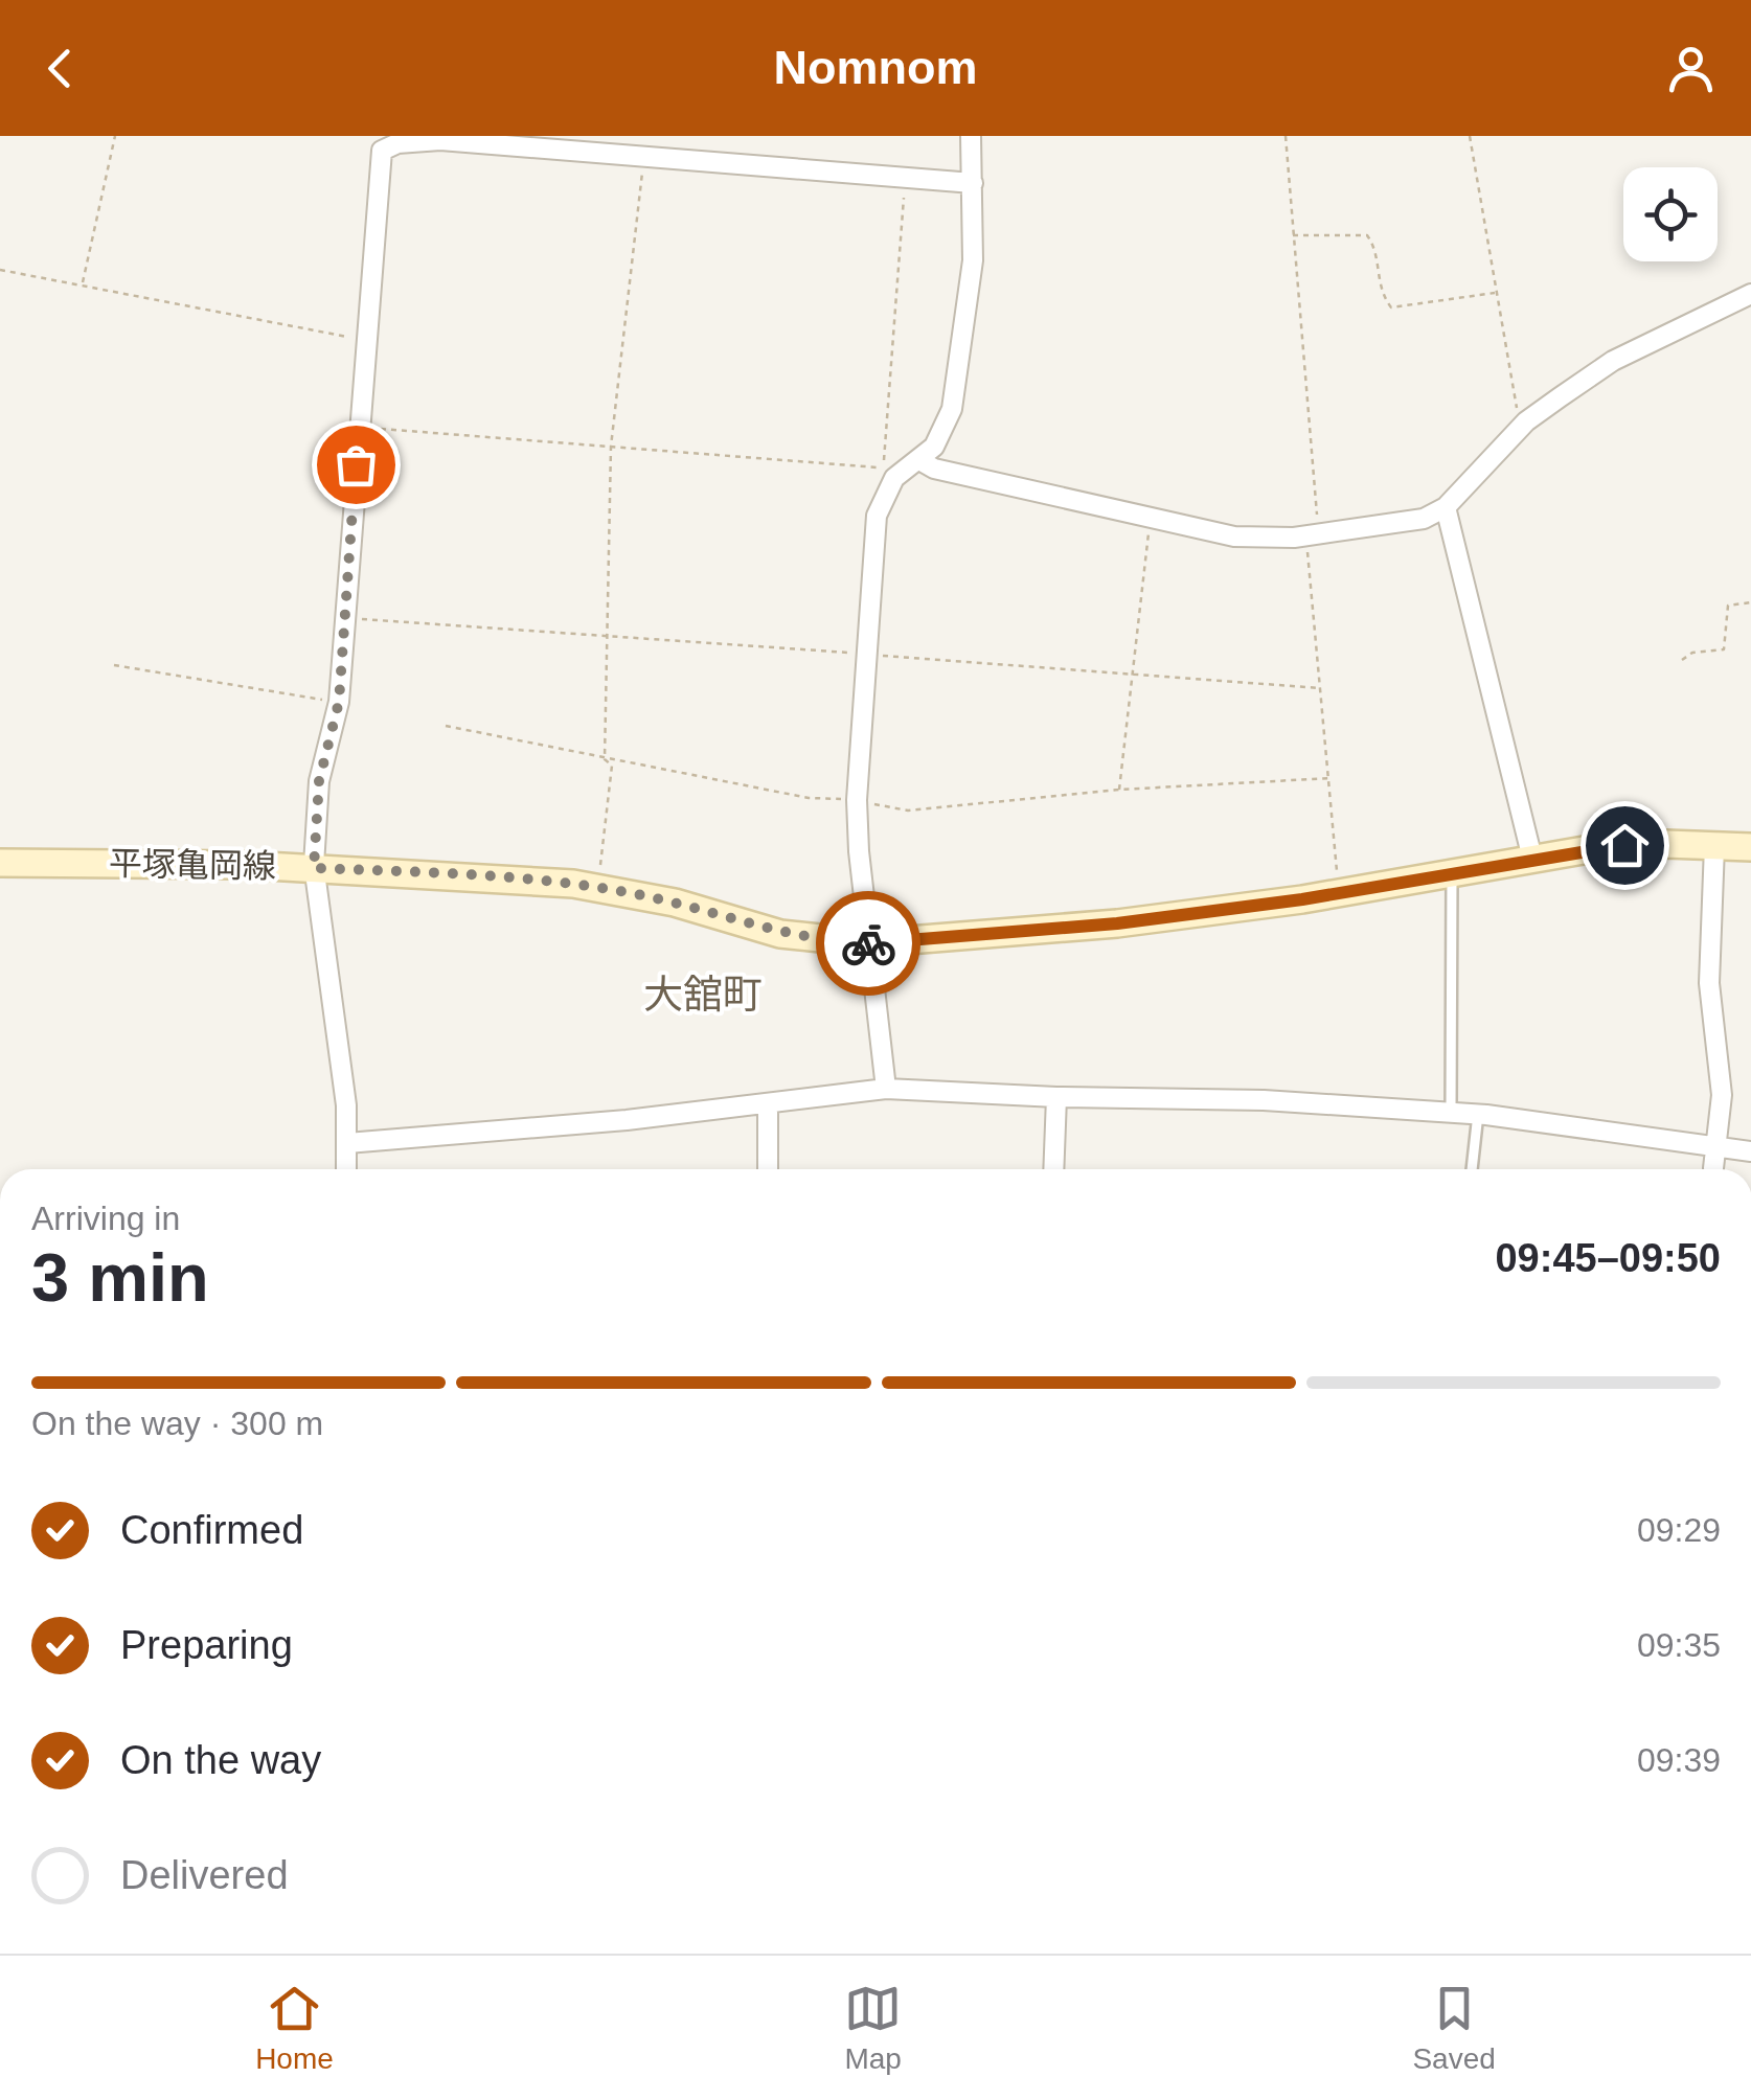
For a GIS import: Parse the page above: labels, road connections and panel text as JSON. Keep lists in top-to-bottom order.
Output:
{
  "streets": {
    "main road": ["平塚亀岡線"]
  },
  "districts": ["大舘町"],
  "page": {
    "header": "Nomnom",
    "heading": ["3 min", "Arriving in", "09:45–09:50"],
    "bar": "On the way · 300 m",
    "list": [
      ["Confirmed", "09:29"],
      ["Preparing", "09:35"],
      ["On the way", "09:39"],
      "Delivered"
    ],
    "tabs": ["Home", "Map", "Saved"]
  }
}
